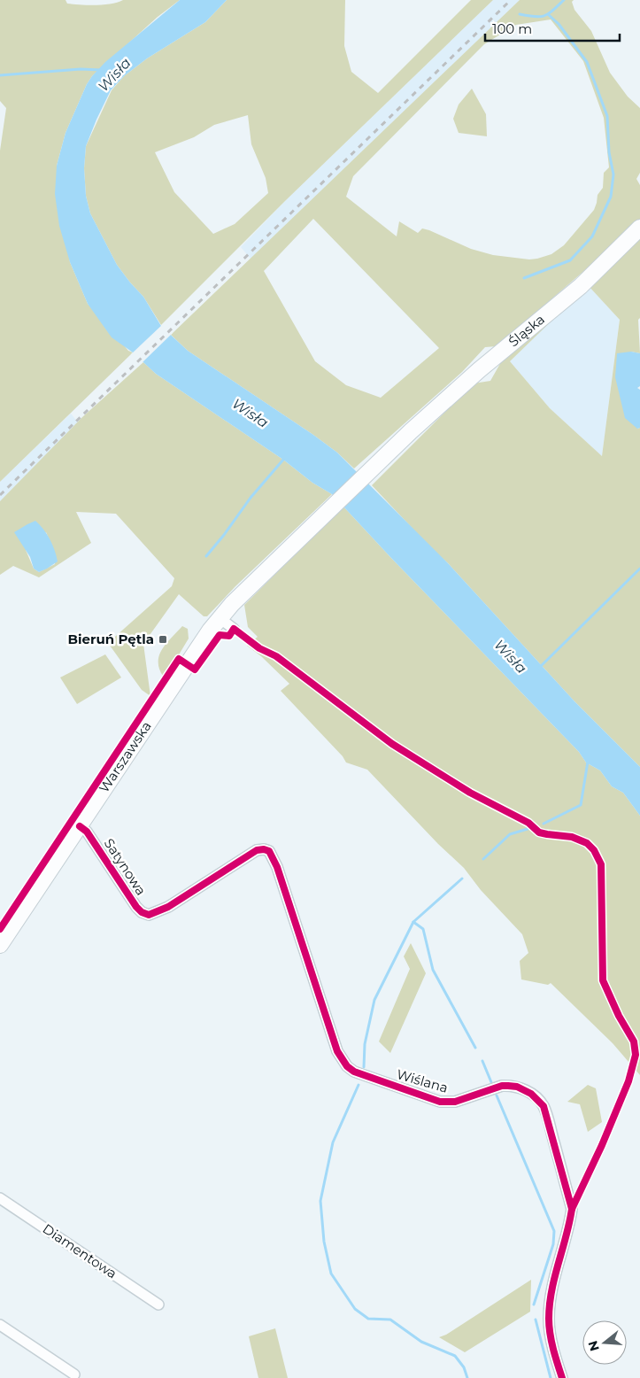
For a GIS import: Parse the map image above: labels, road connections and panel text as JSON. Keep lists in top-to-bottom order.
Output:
{
  "streets": {
    "main road": ["Śląska", "Warszawska"],
    "street": ["Satynowa", "Wiślana", "Diamentowa"]
  },
  "crossings": [
    ["Śląska", "Warszawska"],
    ["Warszawska", "Satynowa"],
    ["Satynowa", "Wiślana"]
  ],
  "water": ["Wisła"],
  "places": {
    "transit": ["Bieruń Pętla"]
  },
  "scale_bar": "100 m",
  "north": "left"
}
